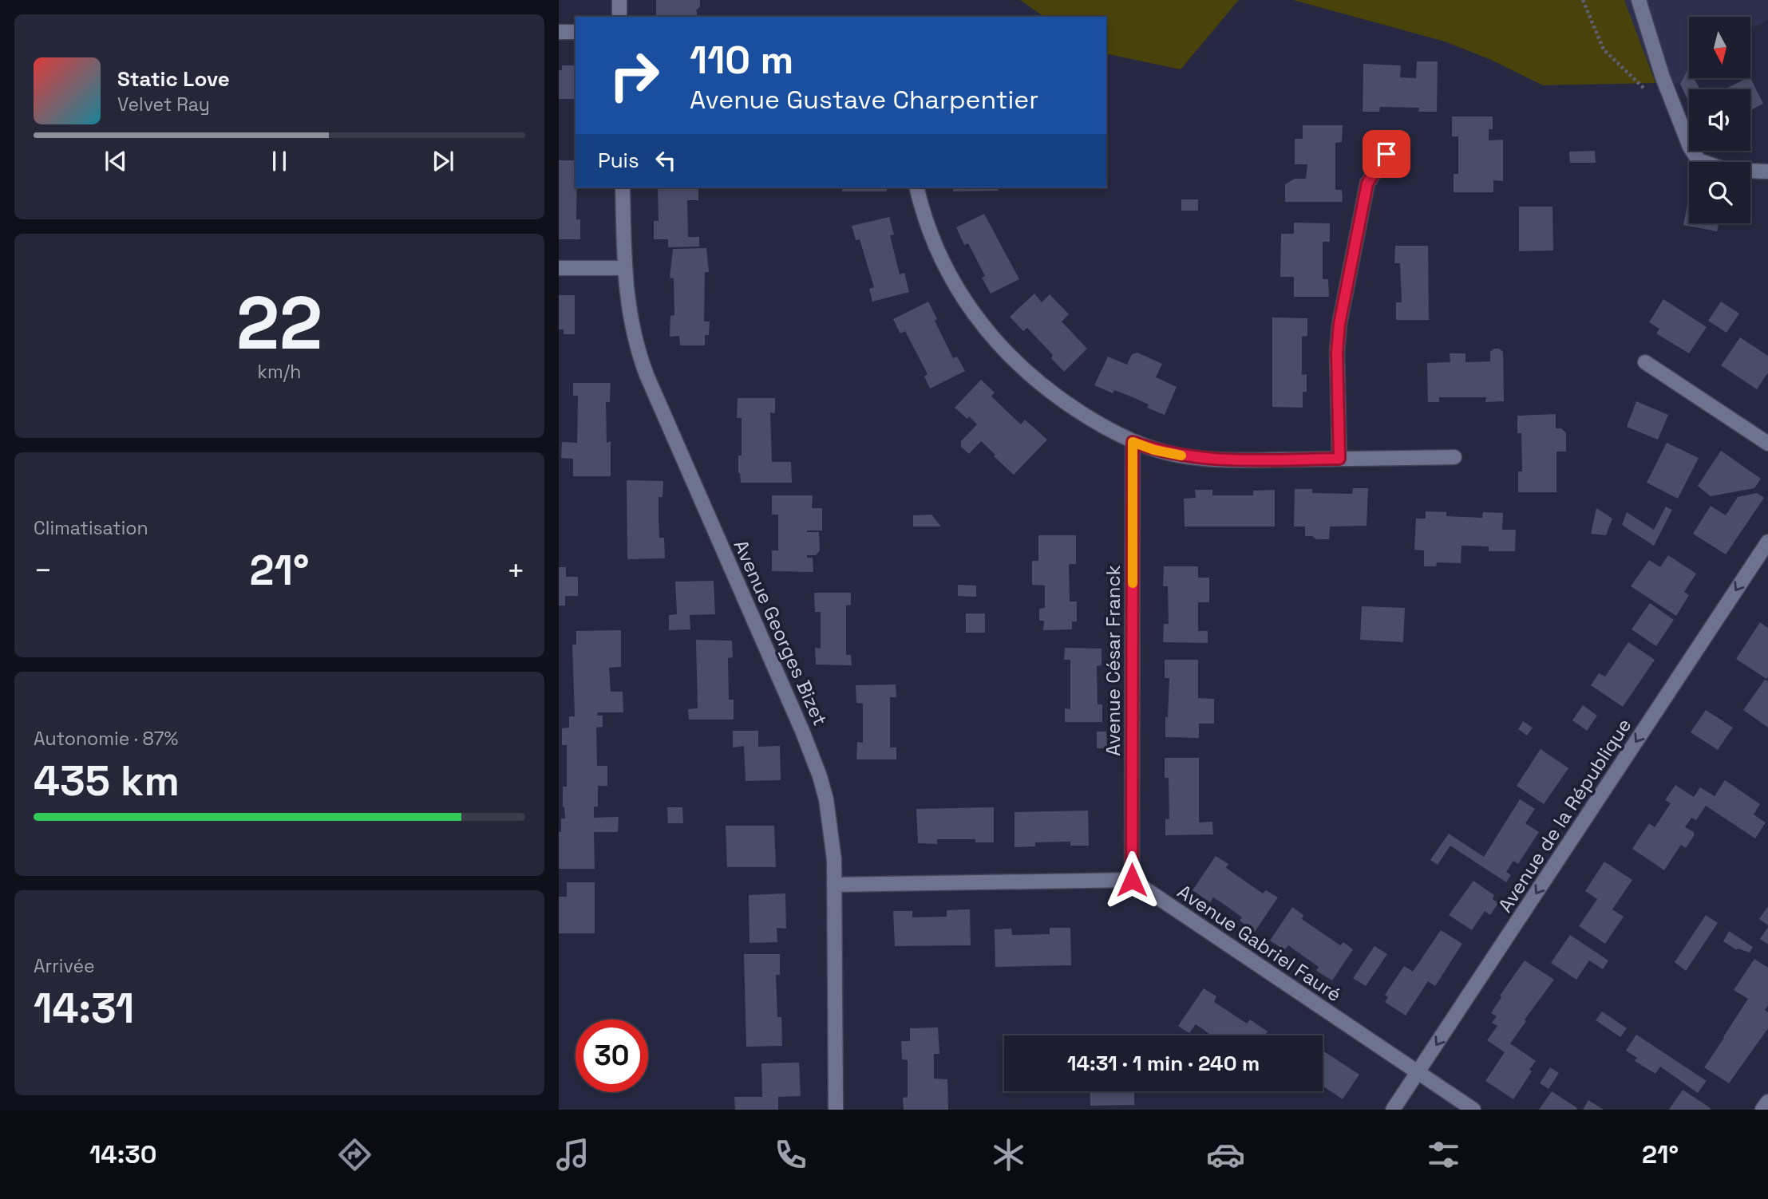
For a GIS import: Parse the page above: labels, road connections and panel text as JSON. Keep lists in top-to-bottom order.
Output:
{
  "streets": {
    "street": [
      "Avenue Georges Bizet",
      "Avenue César Franck",
      "Avenue de la République",
      "Avenue Gabriel Fauré"
    ]
  },
  "crossings": [
    ["Avenue César Franck", "Avenue Gabriel Fauré"],
    ["Avenue de la République", "Avenue Gabriel Fauré"]
  ],
  "one_way": ["Avenue de la République"],
  "north": "bottom",
  "page": {
    "turn": ["110 m", "Avenue Gustave Charpentier"],
    "song": ["Static Love", "Velvet Ray"],
    "then": "Puis",
    "tile": [
      ["22", "km/h"],
      "Climatisation",
      ["Autonomie · 87%", "435 km"],
      ["Arrivée", "14:31"]
    ],
    "heat": ["−", "21°", "+"],
    "limit": "30",
    "trip": "14:31 · 1 min · 240 m",
    "tabs": ["14:30", "21°"]
  }
}
